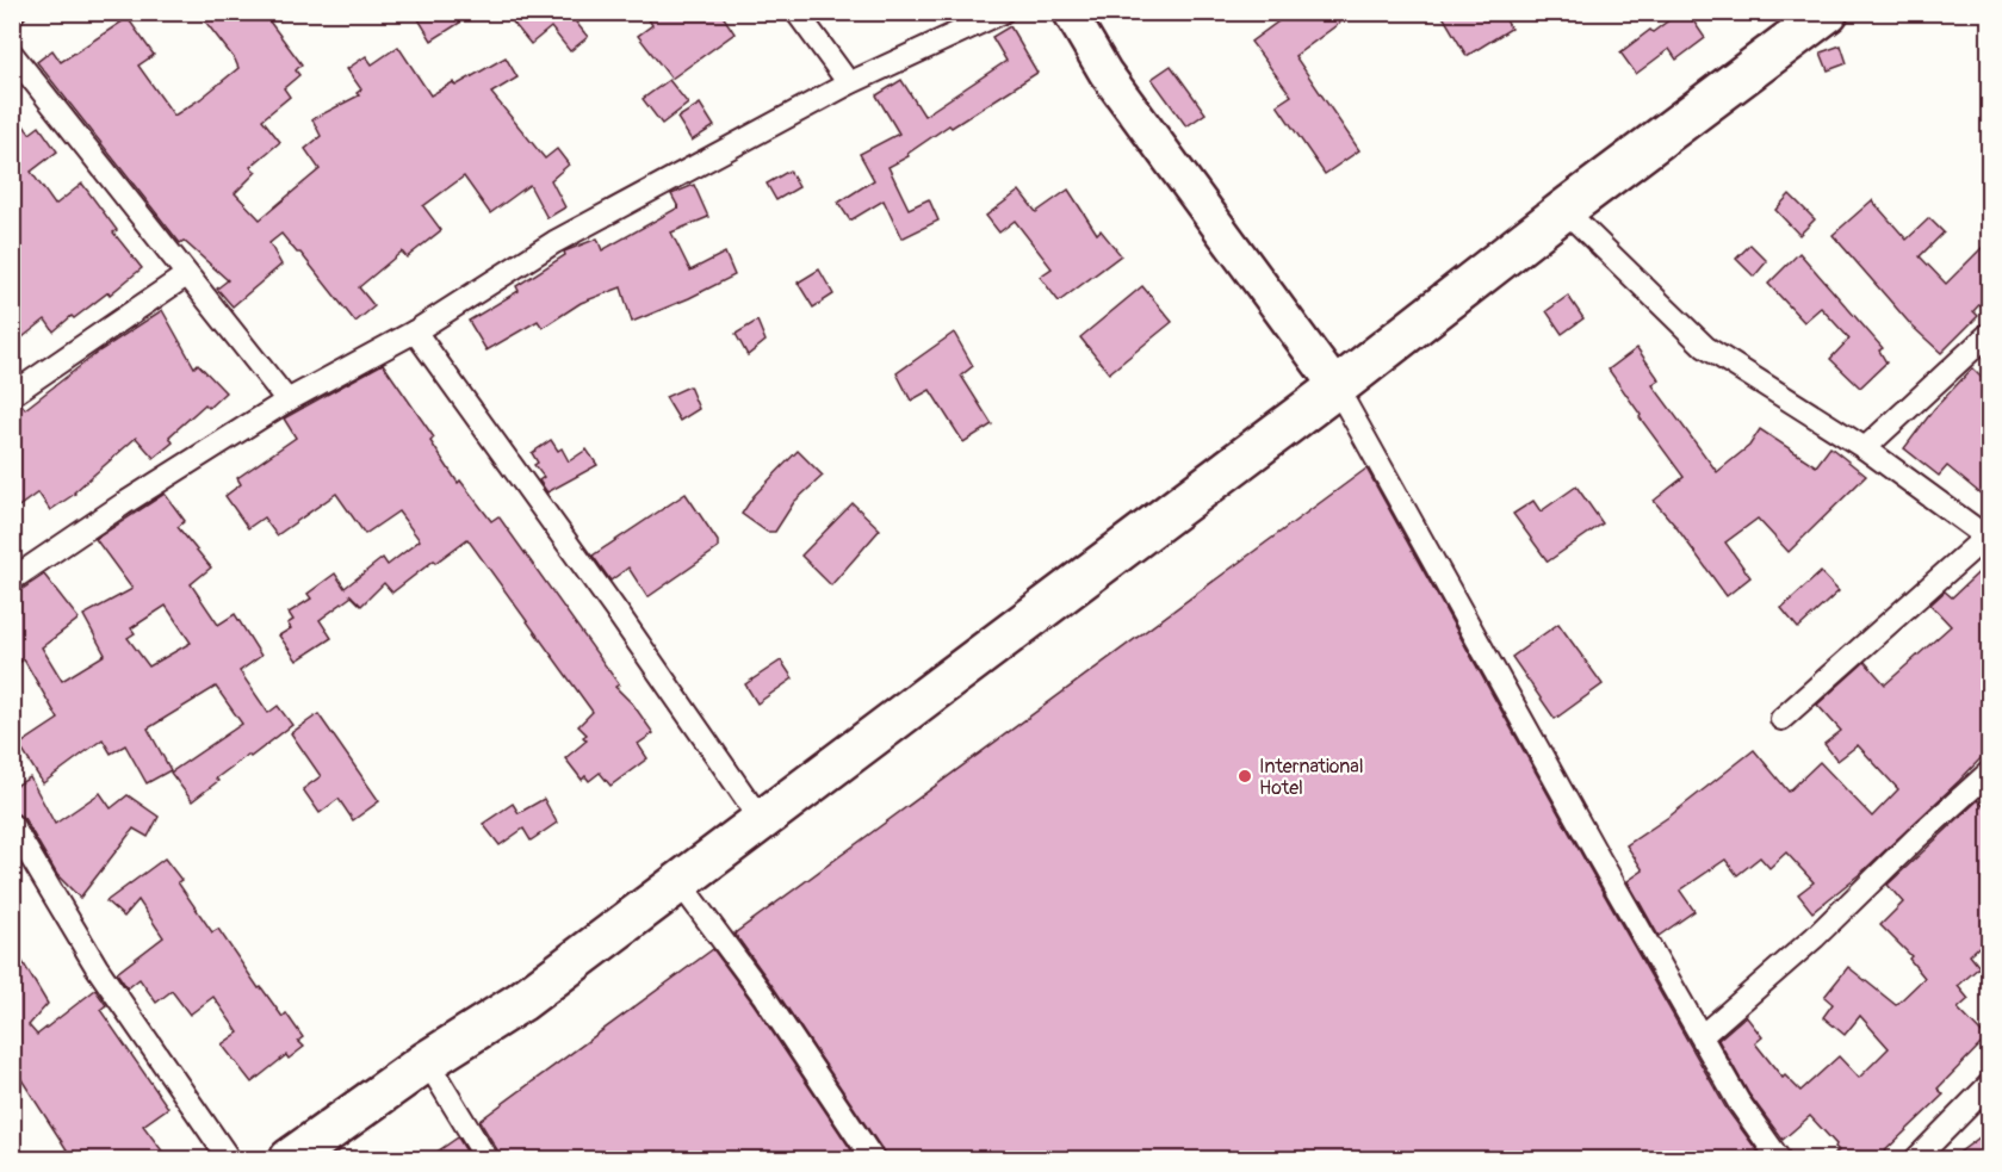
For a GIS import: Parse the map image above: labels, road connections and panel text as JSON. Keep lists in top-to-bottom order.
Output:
{
  "places": ["International Hotel"]
}
